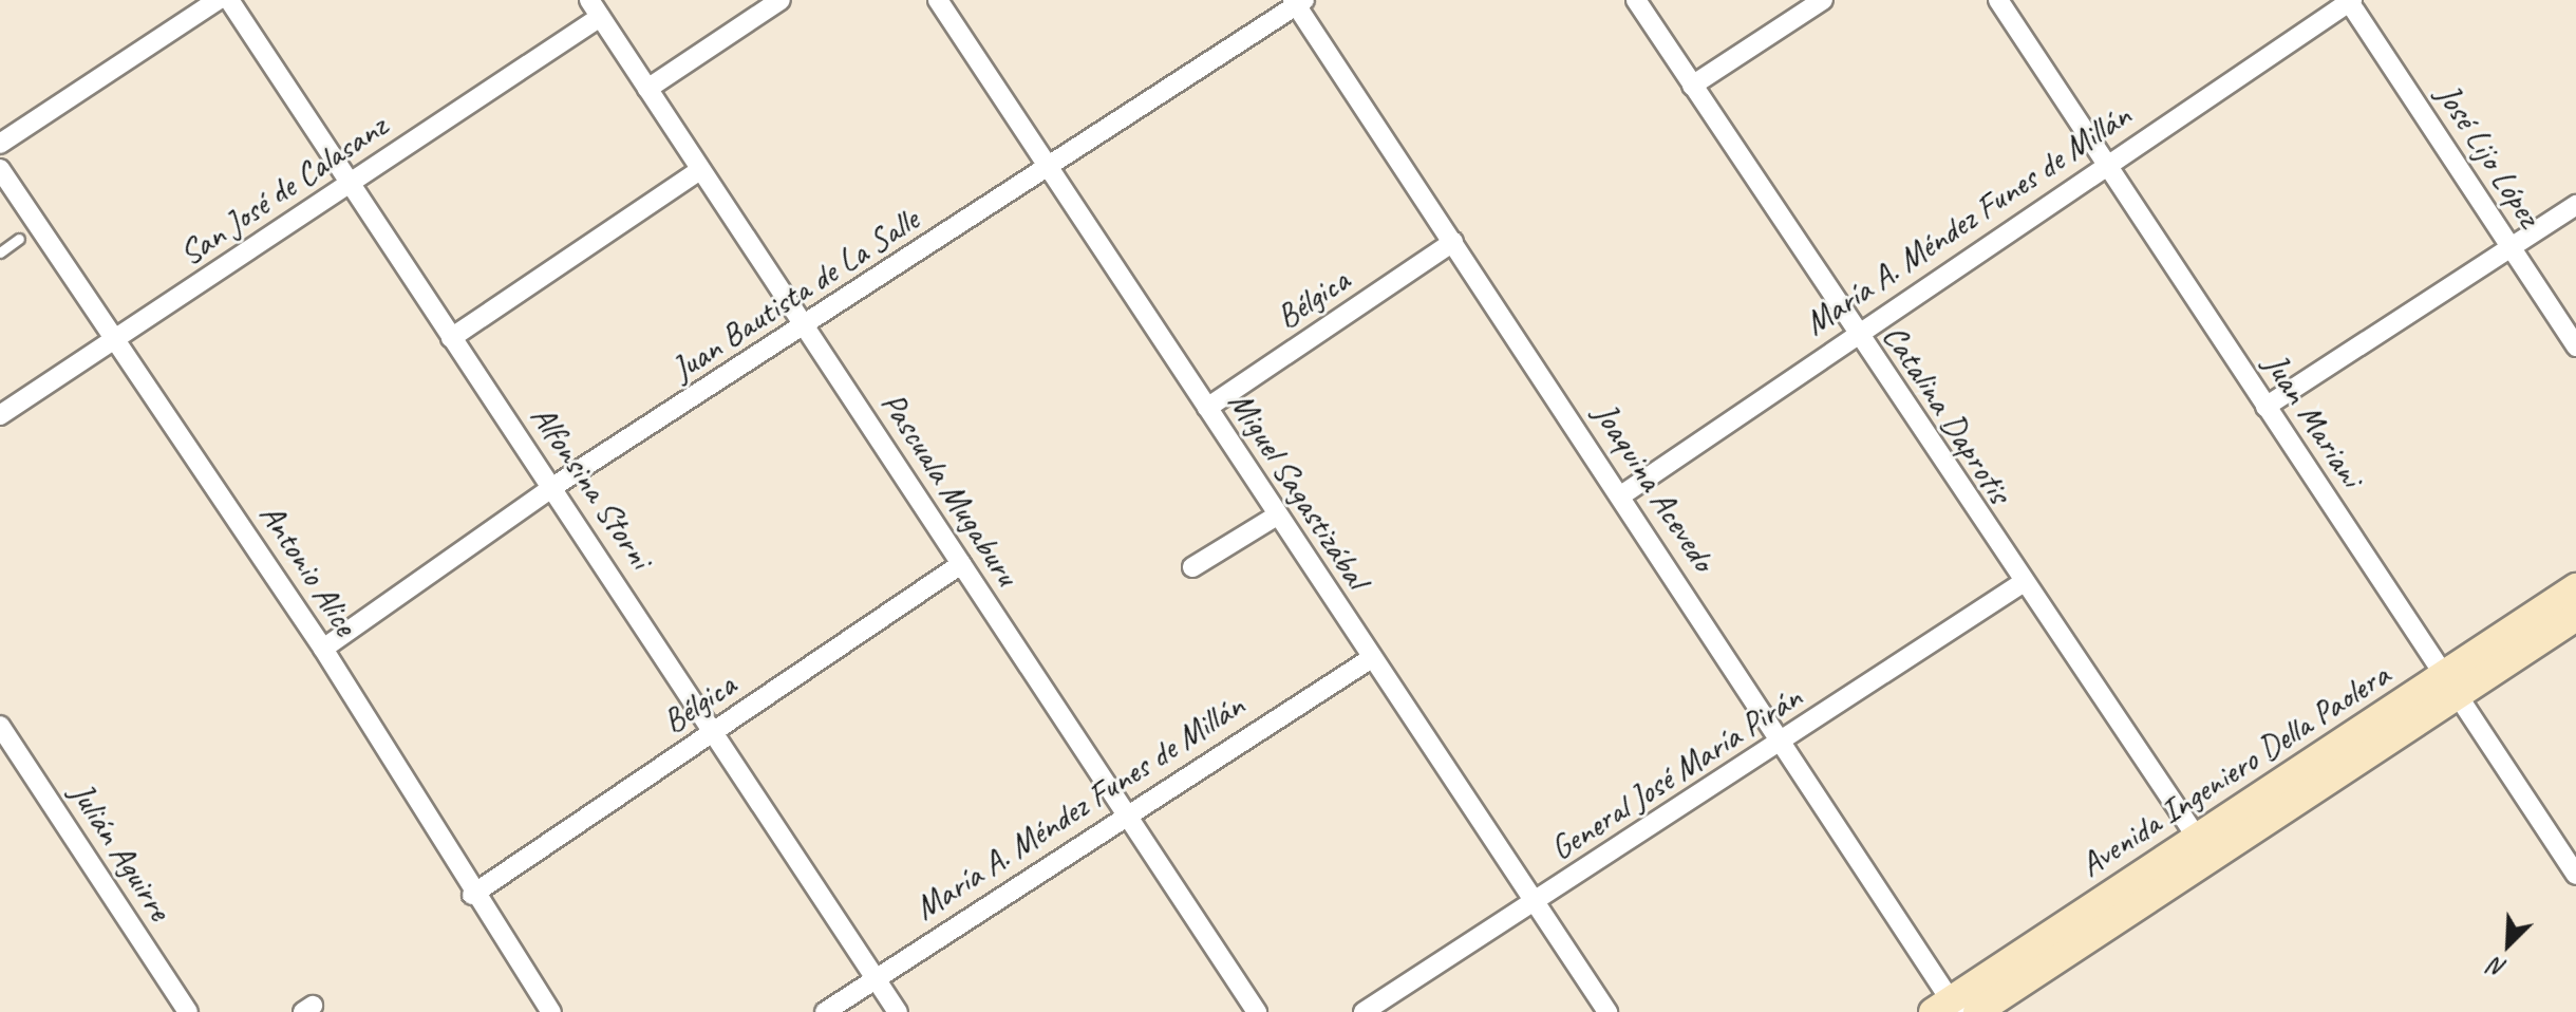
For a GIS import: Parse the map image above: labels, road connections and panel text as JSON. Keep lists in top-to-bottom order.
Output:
{
  "streets": {
    "main road": ["Avenida Ingeniero Della Paolera"],
    "street": [
      "José Lijo López",
      "San José de Calasanz",
      "María A. Méndez Funes de Millán",
      "Juan Bautista de La Salle",
      "Bélgica",
      "Catalina Daprotis",
      "Juan Mariani",
      "Alfonsina Storni",
      "Joaquina Acevedo",
      "Pascuala Mugaburu",
      "Miguel Sagastizábal",
      "Antonio Alice",
      "General José María Pirán",
      "Julián Aguirre"
    ]
  },
  "crossings": [
    ["José Lijo López", "María A. Méndez Funes de Millán"],
    ["San José de Calasanz", "Alfonsina Storni"],
    ["San José de Calasanz", "Pascuala Mugaburu"],
    ["San José de Calasanz", "Antonio Alice"],
    ["María A. Méndez Funes de Millán", "Catalina Daprotis"],
    ["María A. Méndez Funes de Millán", "Juan Mariani"],
    ["María A. Méndez Funes de Millán", "Alfonsina Storni"],
    ["María A. Méndez Funes de Millán", "Joaquina Acevedo"],
    ["María A. Méndez Funes de Millán", "Pascuala Mugaburu"],
    ["María A. Méndez Funes de Millán", "Miguel Sagastizábal"],
    ["Juan Bautista de La Salle", "Alfonsina Storni"],
    ["Juan Bautista de La Salle", "Joaquina Acevedo"],
    ["Juan Bautista de La Salle", "Pascuala Mugaburu"],
    ["Juan Bautista de La Salle", "Miguel Sagastizábal"],
    ["Juan Bautista de La Salle", "Antonio Alice"],
    ["Bélgica", "Alfonsina Storni"],
    ["Bélgica", "Joaquina Acevedo"],
    ["Bélgica", "Pascuala Mugaburu"],
    ["Bélgica", "Miguel Sagastizábal"],
    ["Bélgica", "Antonio Alice"],
    ["Catalina Daprotis", "Avenida Ingeniero Della Paolera"],
    ["Catalina Daprotis", "General José María Pirán"],
    ["Juan Mariani", "Avenida Ingeniero Della Paolera"],
    ["Joaquina Acevedo", "Avenida Ingeniero Della Paolera"],
    ["Joaquina Acevedo", "General José María Pirán"],
    ["Miguel Sagastizábal", "General José María Pirán"]
  ],
  "north": "bottom left"
}
